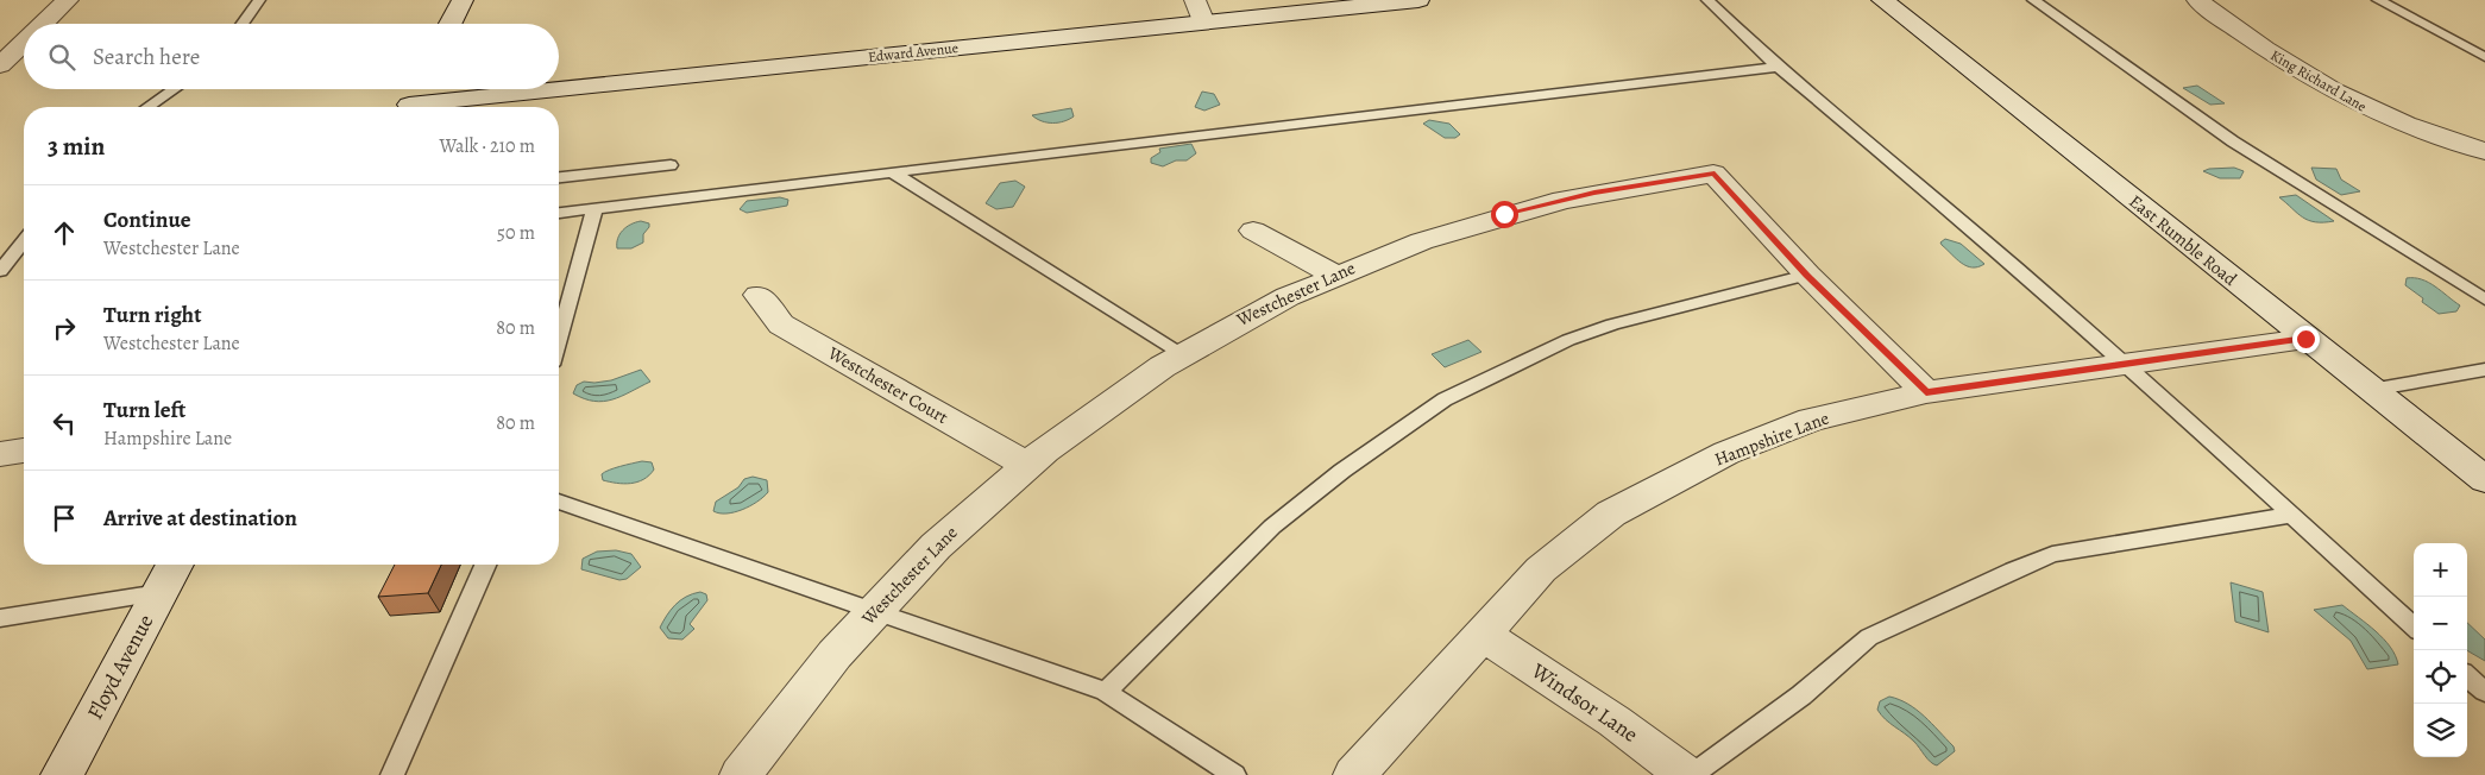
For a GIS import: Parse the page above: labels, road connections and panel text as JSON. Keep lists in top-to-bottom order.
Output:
{
  "streets": {
    "street": [
      "Edward Avenue",
      "King Richard Lane",
      "East Rumble Road",
      "Westchester Lane",
      "Westchester Court",
      "Hampshire Lane",
      "Floyd Avenue",
      "Windsor Lane"
    ]
  },
  "crossings": [
    ["East Rumble Road", "Hampshire Lane"],
    ["Westchester Lane", "Westchester Court"],
    ["Westchester Lane", "Hampshire Lane"],
    ["Hampshire Lane", "Windsor Lane"]
  ],
  "page": {
    "search": "Search here",
    "heading": ["3 min", "Walk · 210 m"],
    "list": [
      ["Continue", "Westchester Lane", "50 m"],
      ["Turn right", "Westchester Lane", "80 m"],
      ["Turn left", "Hampshire Lane", "80 m"],
      "Arrive at destination"
    ],
    "map_buttons": ["+", "−"]
  }
}
